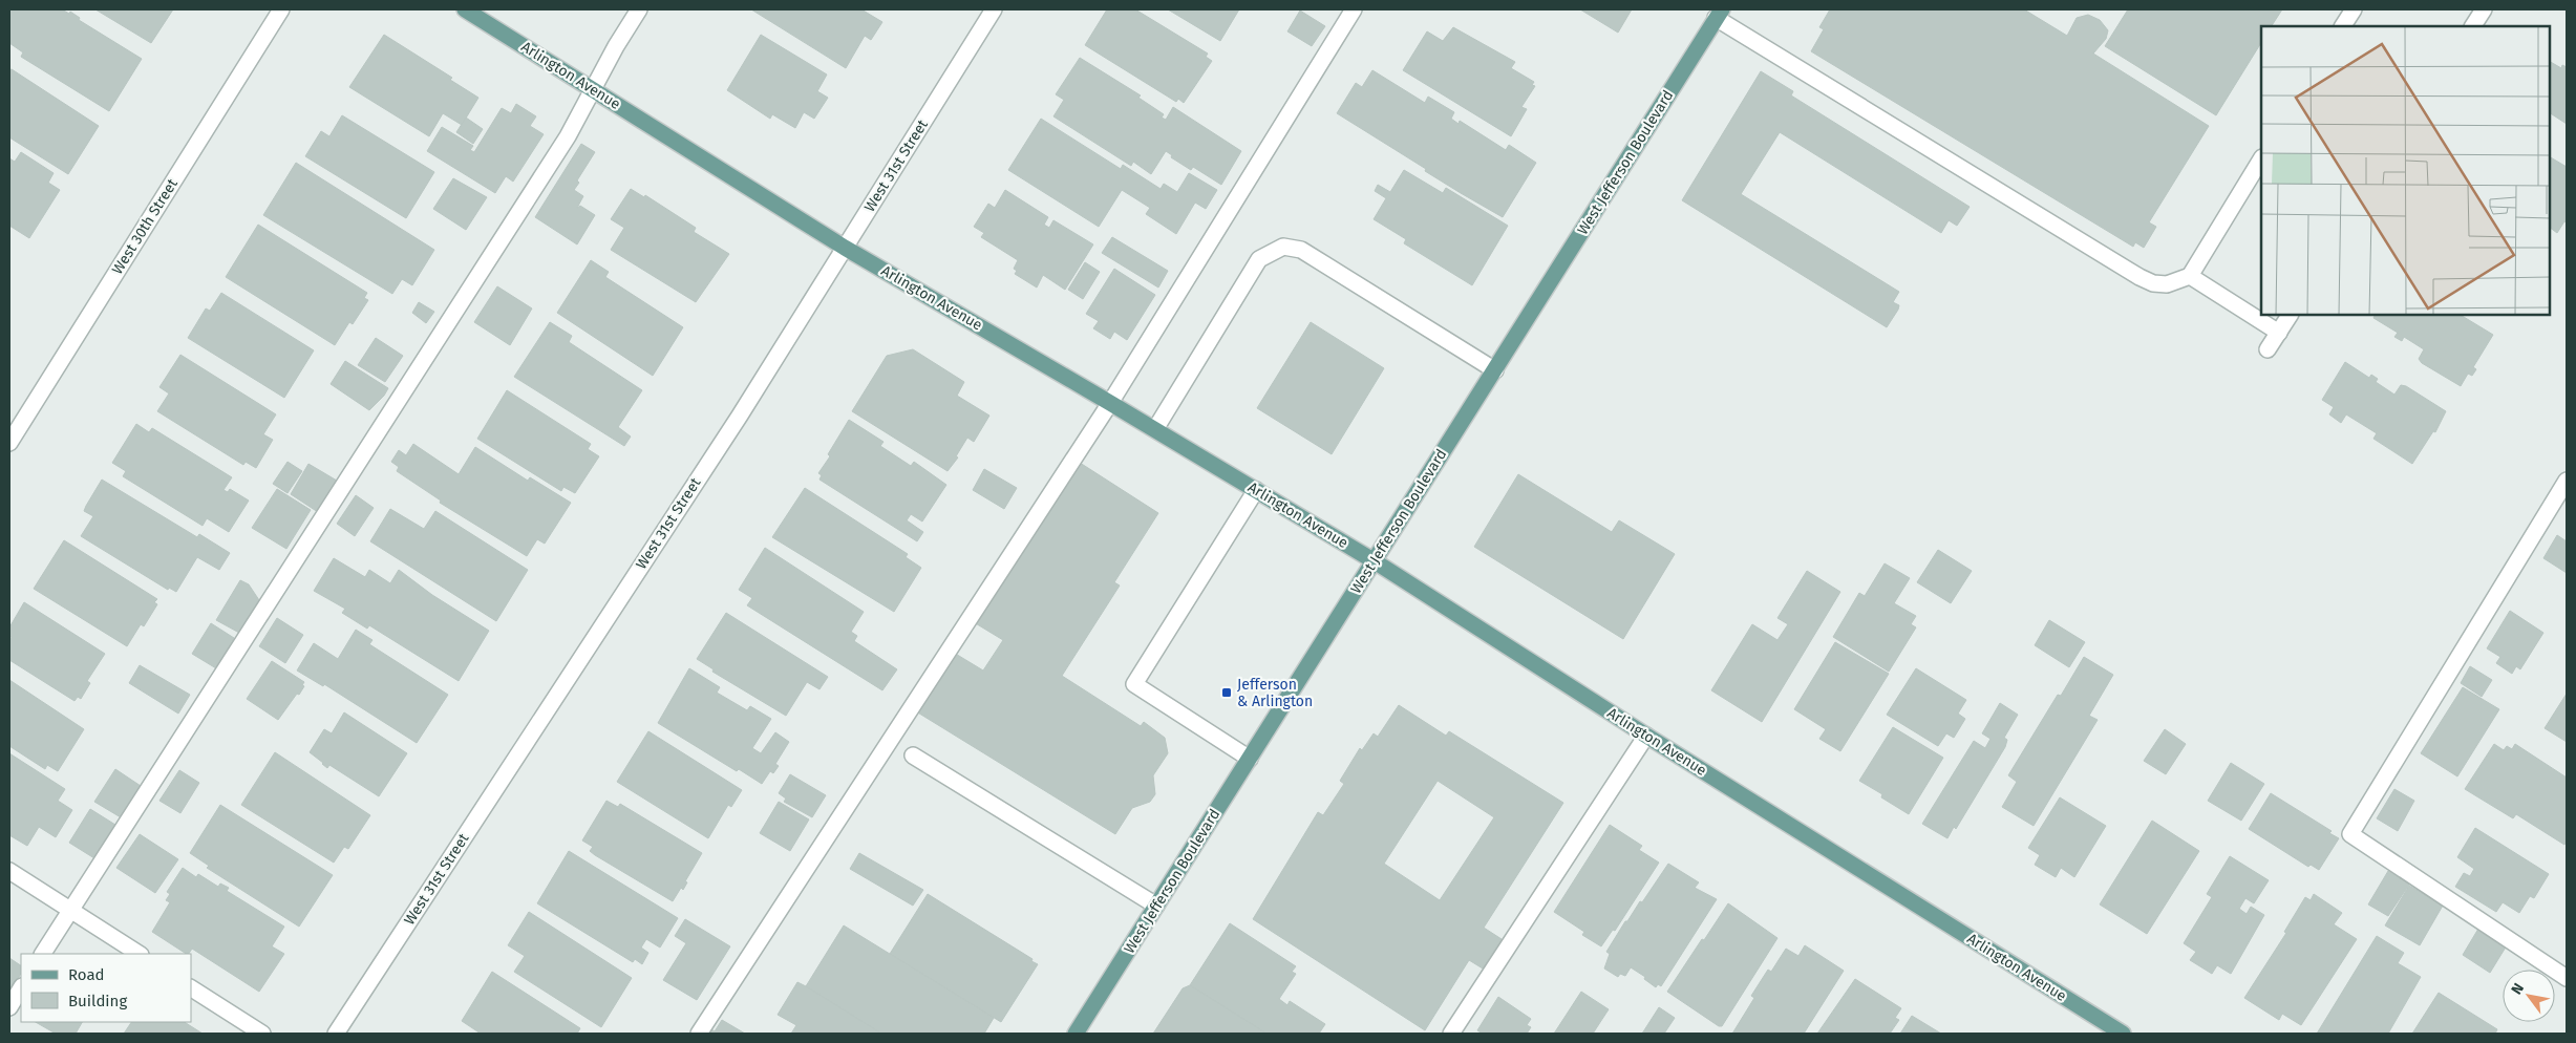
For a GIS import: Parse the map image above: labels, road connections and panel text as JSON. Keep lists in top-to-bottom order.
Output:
{
  "streets": {
    "main road": ["Arlington Avenue", "West Jefferson Boulevard"],
    "street": ["West 31st Street", "West 30th Street"]
  },
  "crossings": [
    ["Arlington Avenue", "West Jefferson Boulevard"],
    ["Arlington Avenue", "West 31st Street"]
  ],
  "places": {
    "transit": ["Jefferson & Arlington"]
  },
  "legend": ["Road", "Building"],
  "north": "top left"
}
